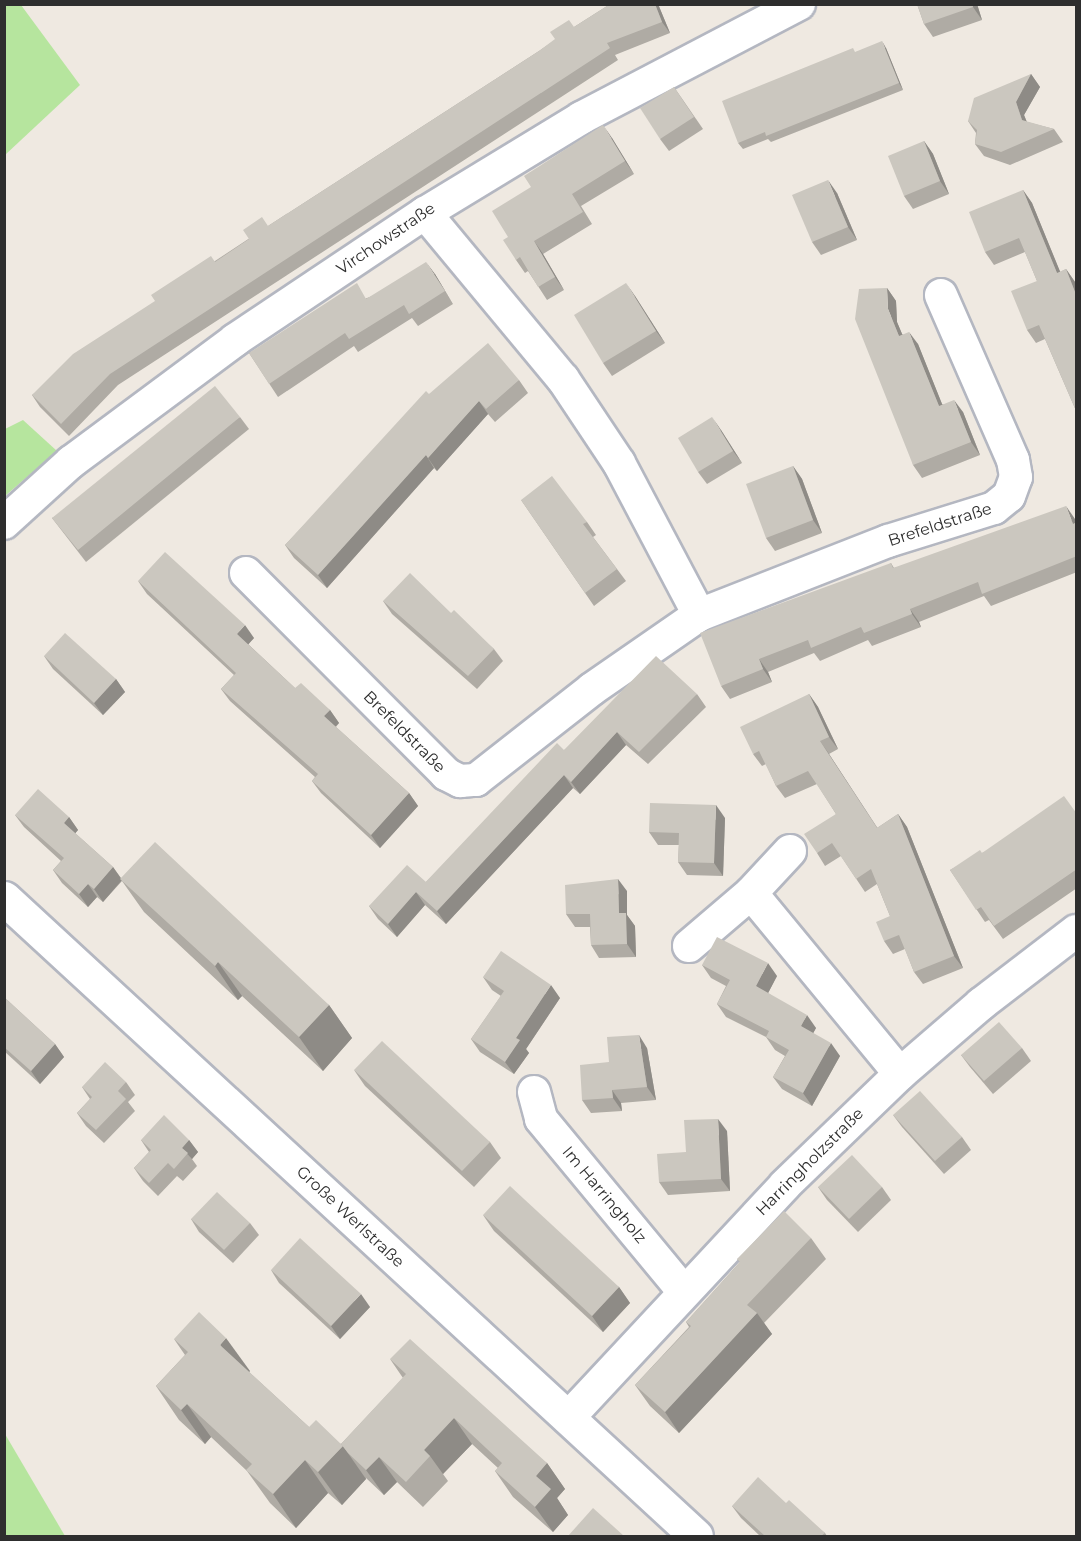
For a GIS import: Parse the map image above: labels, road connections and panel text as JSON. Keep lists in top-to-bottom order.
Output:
{
  "streets": {
    "street": [
      "Virchowstraße",
      "Brefeldstraße",
      "Harringholzstraße",
      "Im Harringholz",
      "Große Werlstraße"
    ]
  },
  "crossings": [
    ["Harringholzstraße", "Im Harringholz"],
    ["Harringholzstraße", "Große Werlstraße"]
  ]
}
